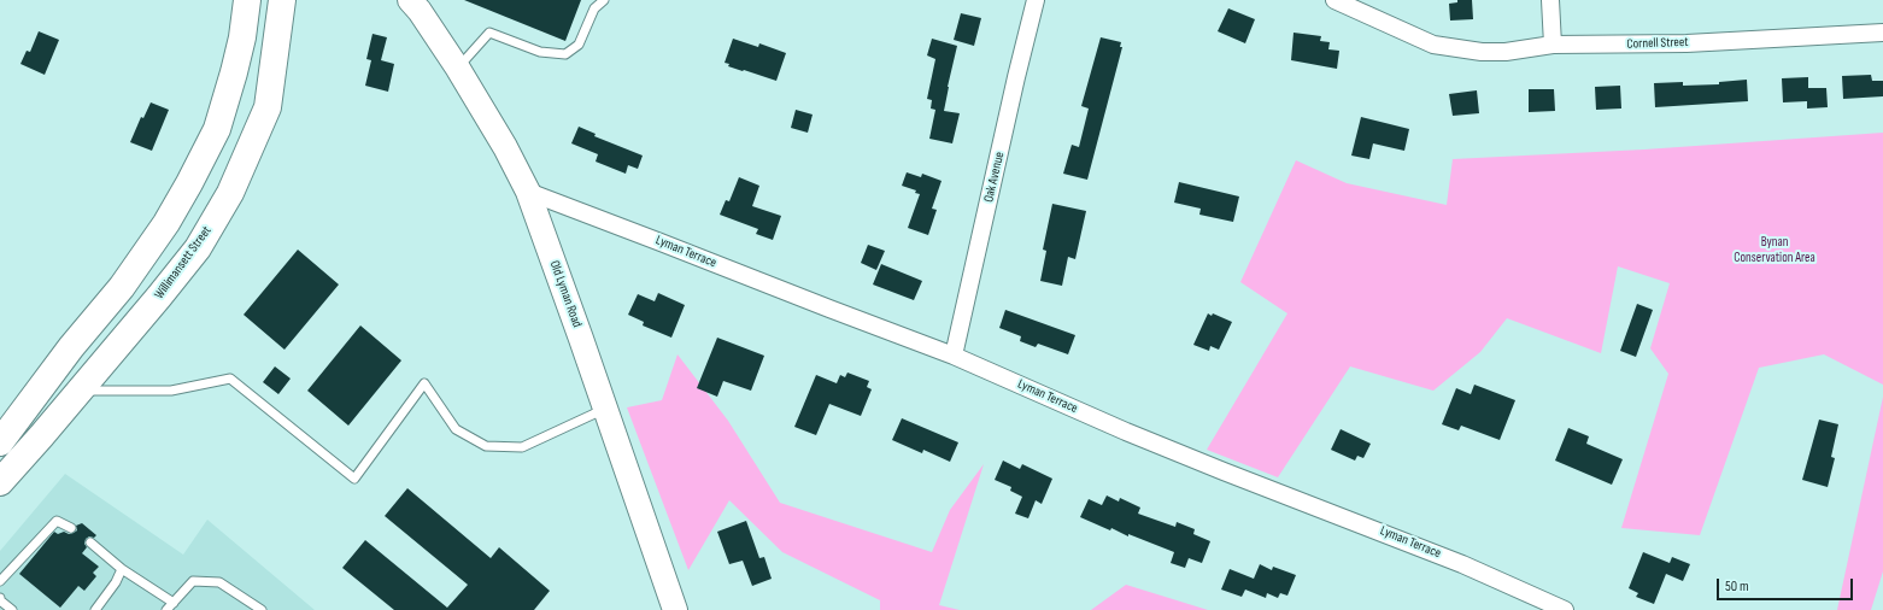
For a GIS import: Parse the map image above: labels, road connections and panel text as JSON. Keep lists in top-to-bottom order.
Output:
{
  "streets": {
    "main road": ["Willimansett Street", "Old Lyman Road"],
    "street": ["Cornell Street", "Oak Avenue", "Lyman Terrace"]
  },
  "crossings": [
    ["Oak Avenue", "Lyman Terrace"],
    ["Lyman Terrace", "Old Lyman Road"]
  ],
  "parks": ["Bynan Conservation Area"],
  "scale_bar": "50 m"
}
